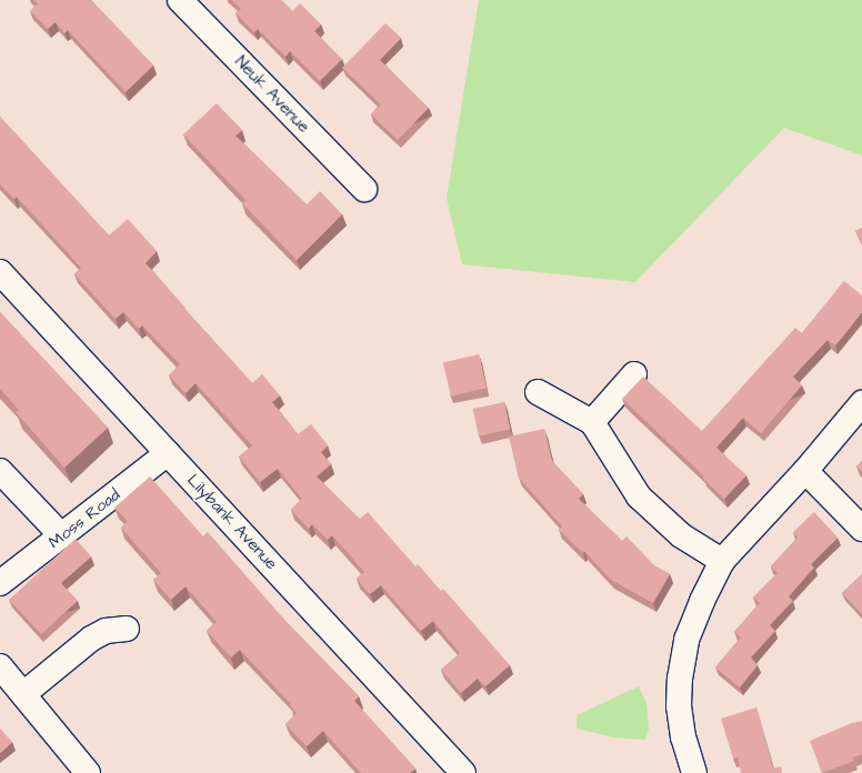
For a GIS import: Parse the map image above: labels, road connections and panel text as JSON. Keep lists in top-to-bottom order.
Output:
{
  "streets": {
    "street": ["Neuk Avenue", "Moss Road", "Lilybank Avenue"]
  },
  "crossings": [
    ["Moss Road", "Lilybank Avenue"]
  ]
}
